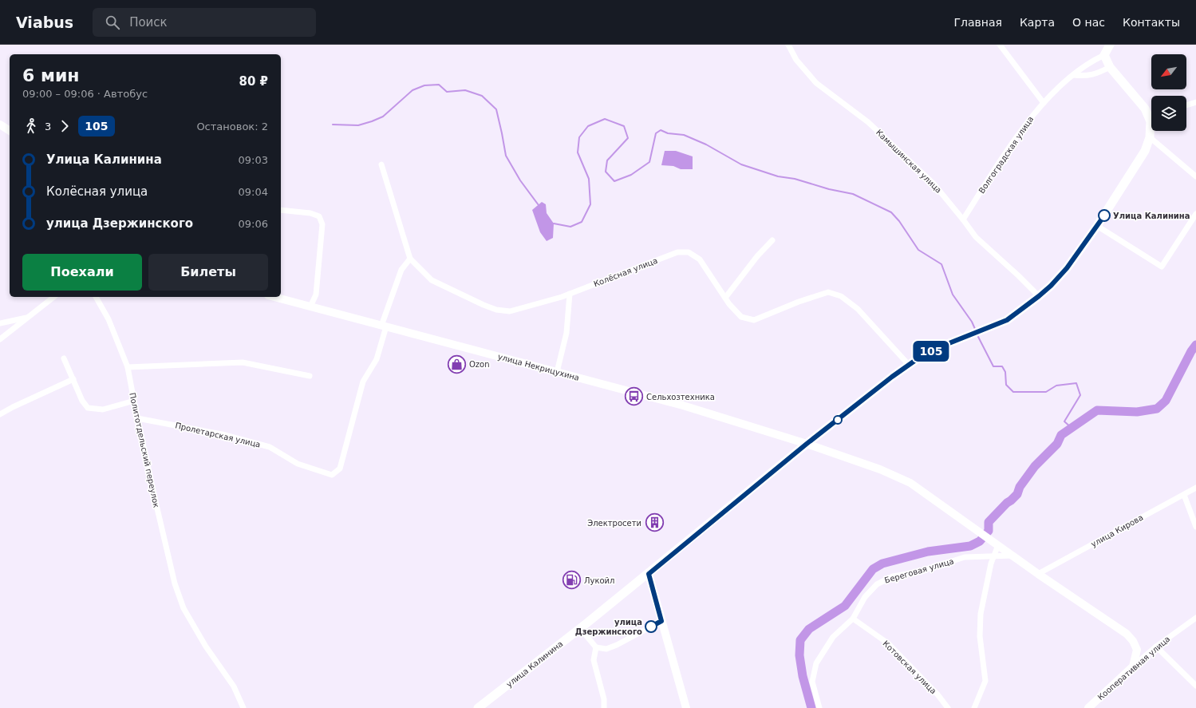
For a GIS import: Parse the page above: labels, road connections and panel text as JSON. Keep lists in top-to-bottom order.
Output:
{
  "streets": {
    "main road": ["улица Калинина"],
    "street": [
      "Волгоградская улица",
      "Камышинская улица",
      "Колёсная улица",
      "улица Некрицухина",
      "Пролетарская улица",
      "Политотдельский переулок",
      "улица Кирова",
      "Береговая улица",
      "Котовская улица",
      "Кооперативная улица"
    ]
  },
  "crossings": [
    ["Волгоградская улица", "Камышинская улица"],
    ["Волгоградская улица", "улица Калинина"],
    ["Камышинская улица", "улица Калинина"],
    ["Колёсная улица", "улица Калинина"],
    ["улица Некрицухина", "Пролетарская улица"],
    ["улица Некрицухина", "улица Калинина"],
    ["Пролетарская улица", "Политотдельский переулок"],
    ["Береговая улица", "Котовская улица"]
  ],
  "places": {
    "other": ["Улица Калинина", "улица Дзержинского"],
    "shop": ["Ozon"],
    "bus stop": ["Сельхозтехника"],
    "building": ["Электросети"],
    "fuel station": ["Лукойл"]
  },
  "lines": ["bus line 105"],
  "north": "bottom left",
  "page": {
    "header": "Viabus",
    "search": "Поиск",
    "nav": [
      "Главная",
      "Карта",
      "О нас",
      "Контакты"
    ],
    "on_map": "105",
    "heading": ["6 мин", "09:00 – 09:06 · Автобус", "80 ₽"],
    "legs": ["3", "105", "Остановок: 2"],
    "list": [
      {
        "name": "Улица Калинина",
        "value": "09:03"
      },
      {
        "name": "Колёсная улица",
        "value": "09:04"
      },
      {
        "name": "улица Дзержинского",
        "value": "09:06"
      }
    ],
    "buttons": ["Поехали", "Билеты"]
  }
}
